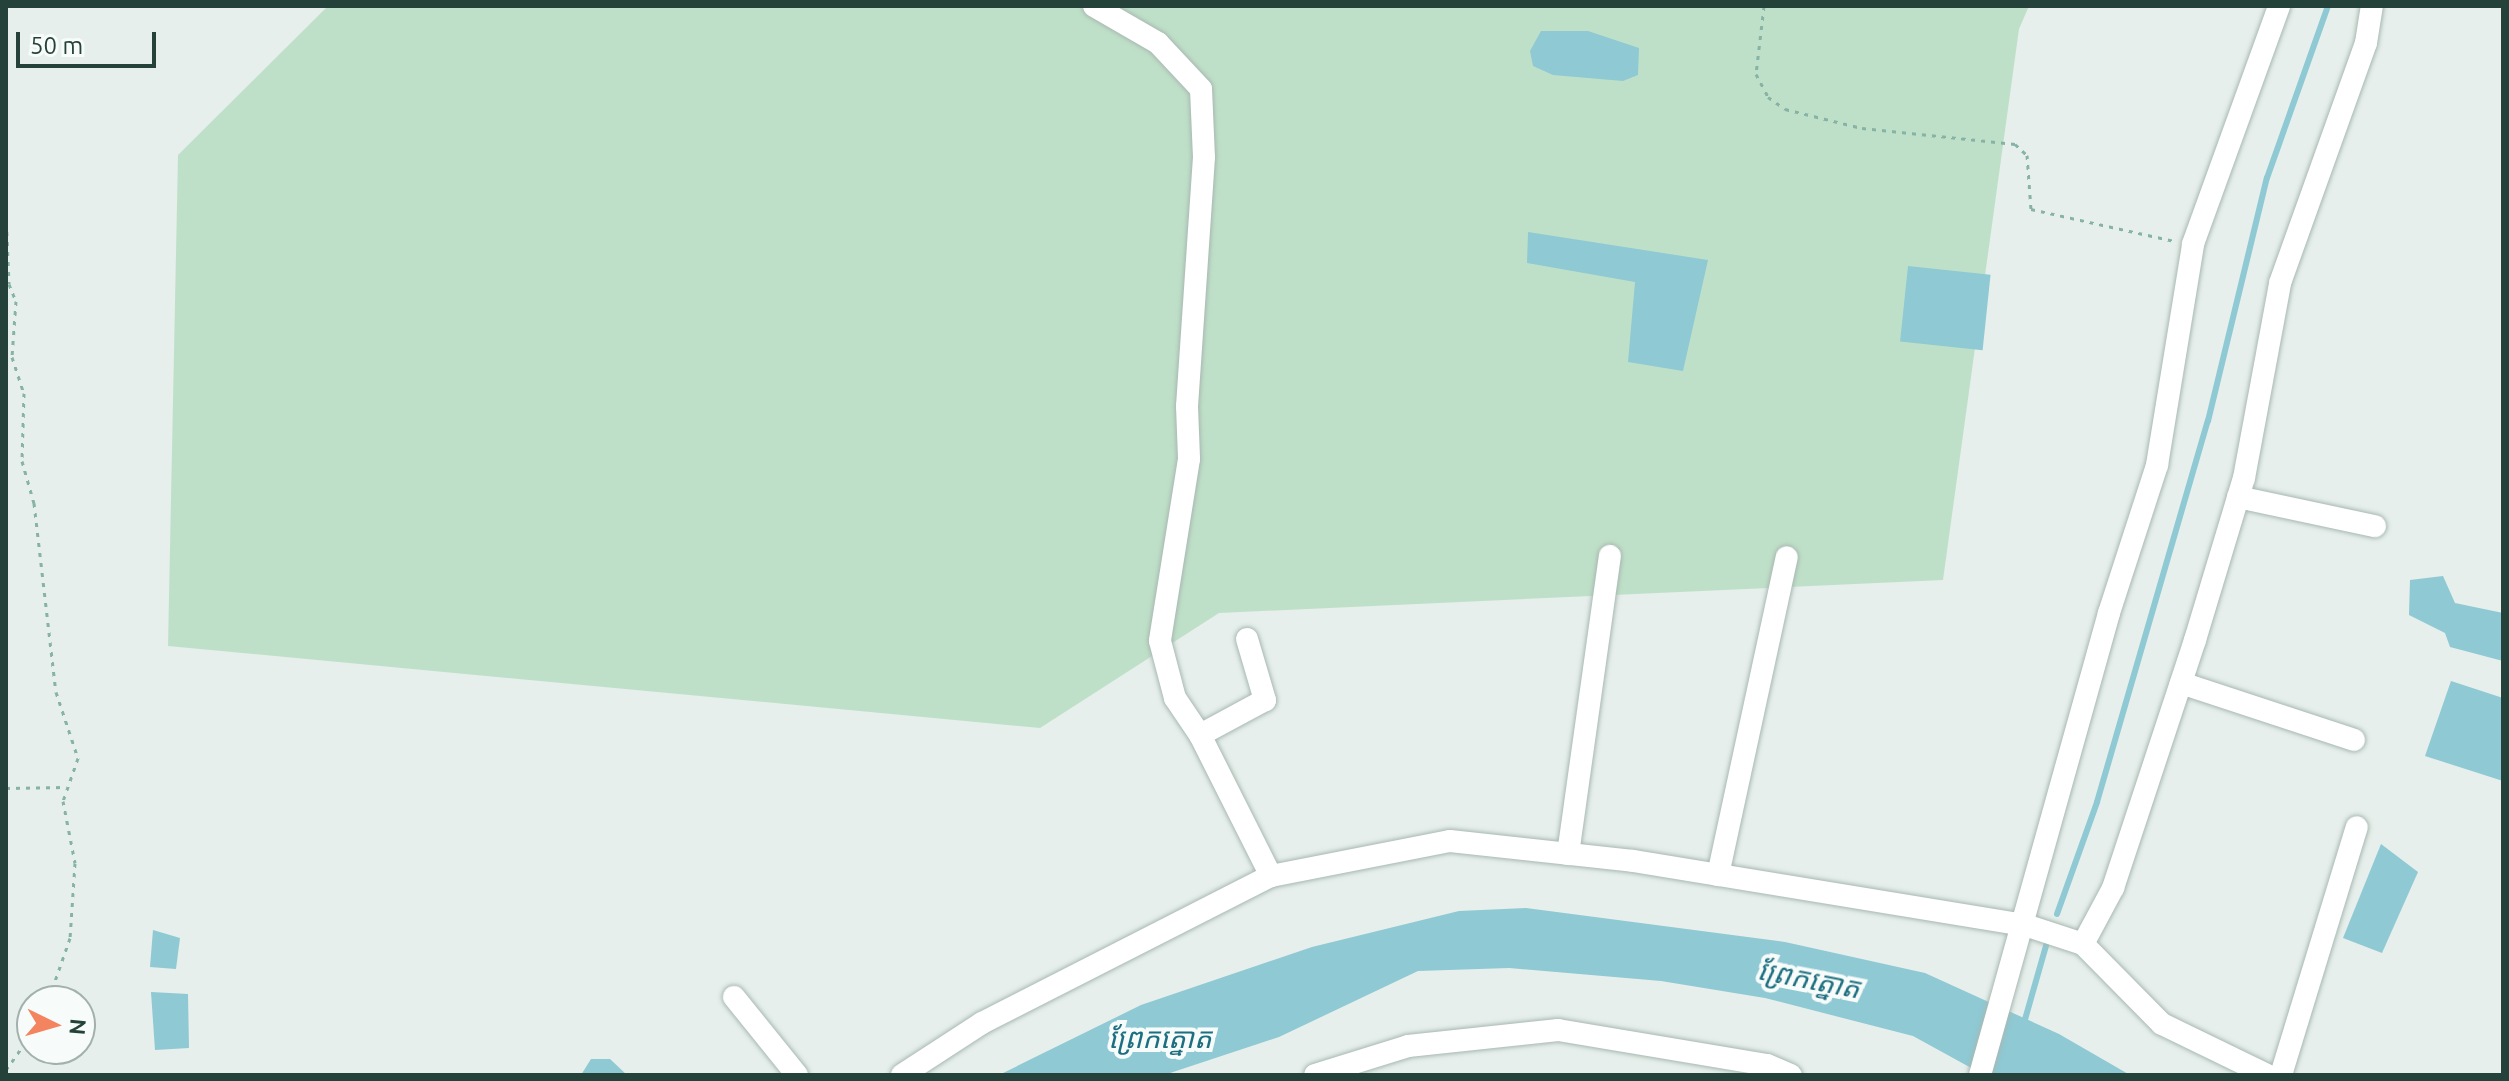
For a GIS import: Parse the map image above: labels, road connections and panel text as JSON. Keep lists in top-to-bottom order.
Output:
{
  "water": ["ព្រែកត្នោត"],
  "scale_bar": "50 m",
  "north": "right"
}
